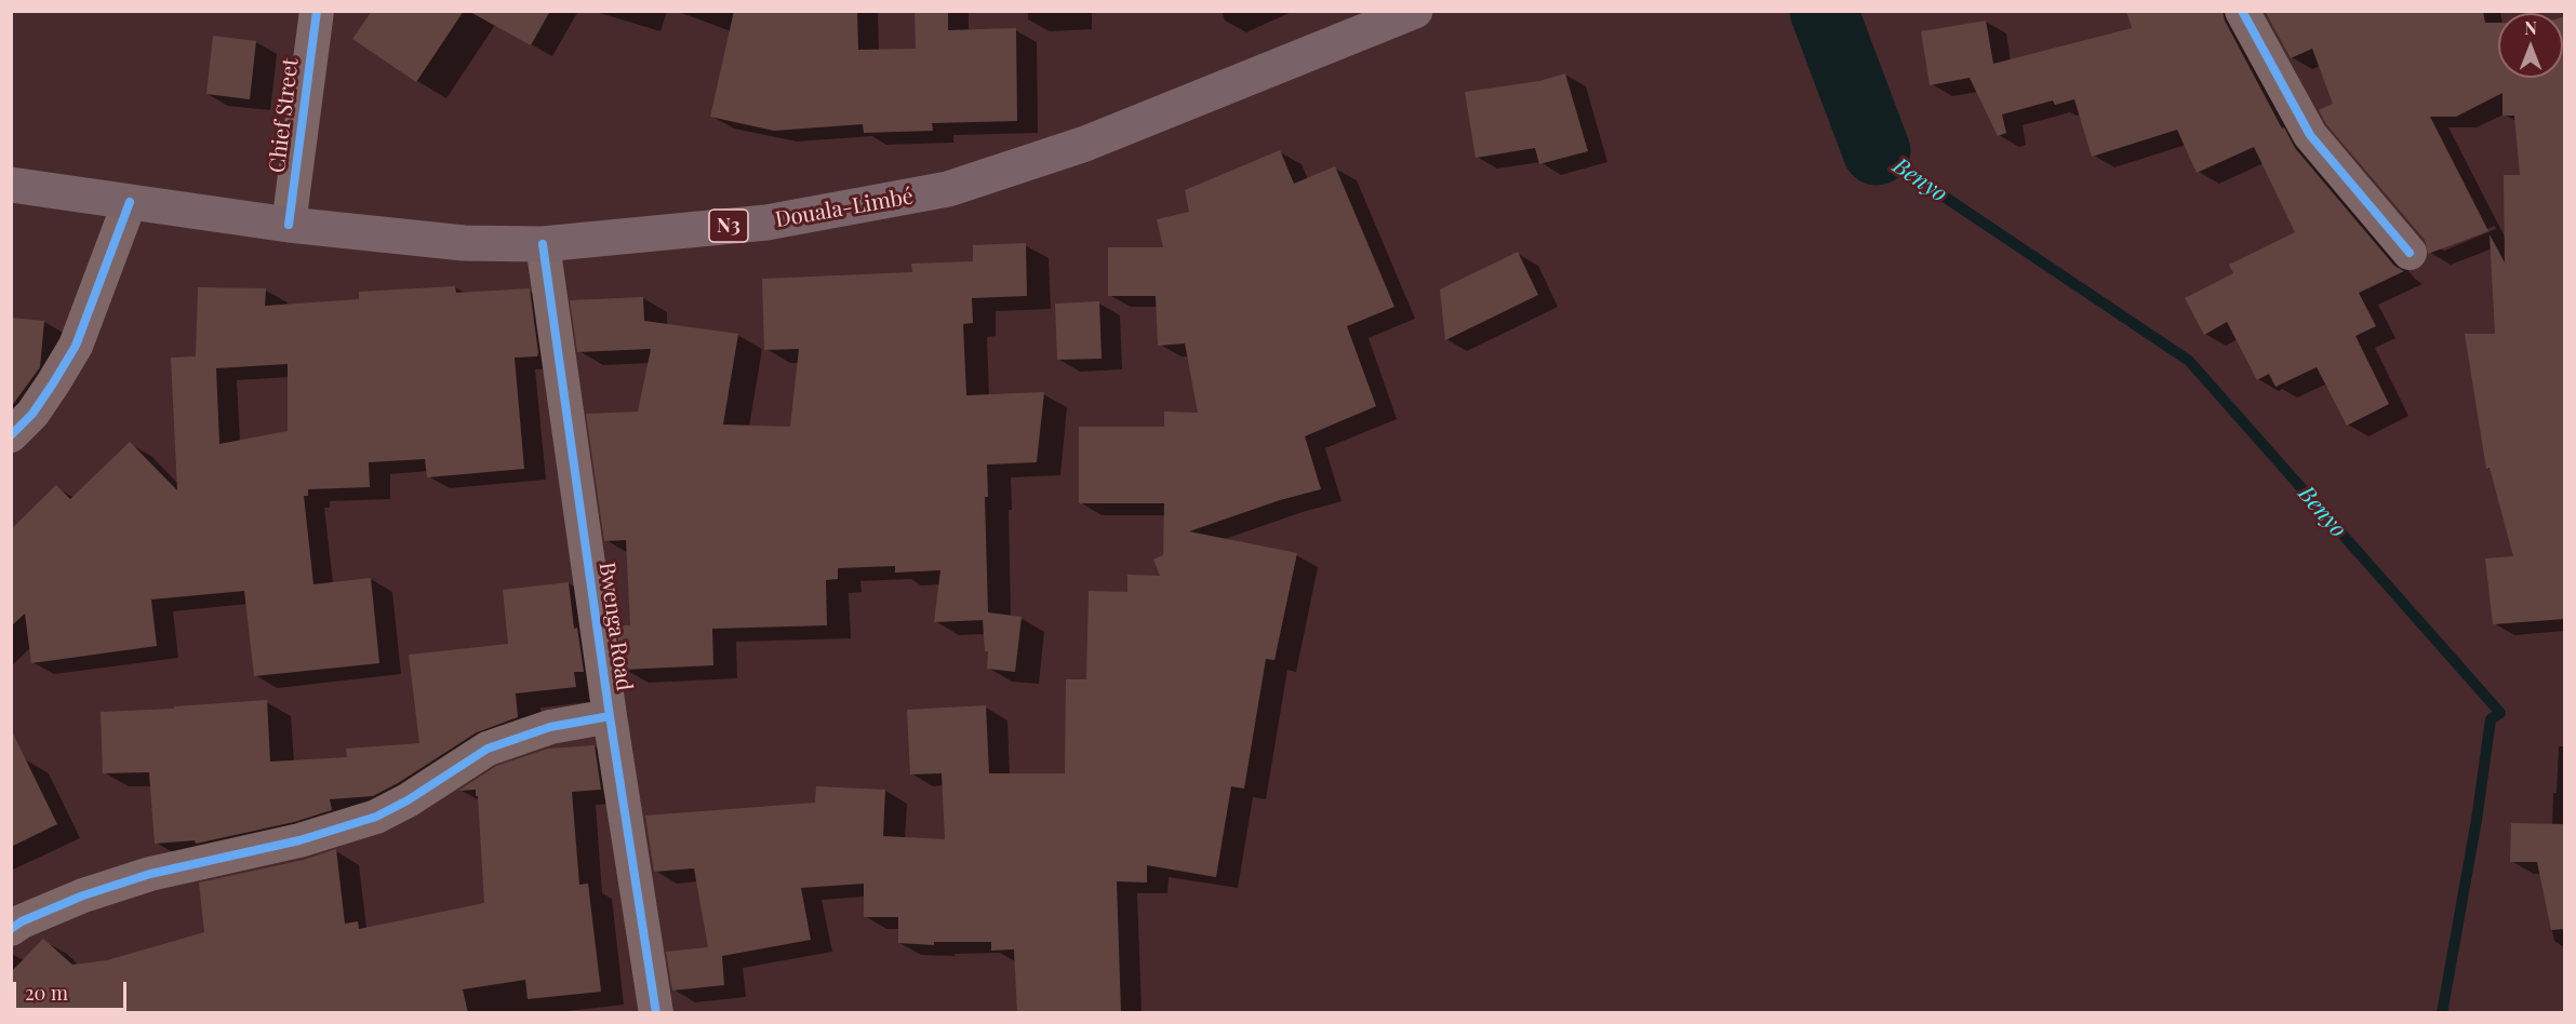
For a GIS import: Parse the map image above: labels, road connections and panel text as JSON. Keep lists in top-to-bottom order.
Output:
{
  "streets": {
    "highway": ["Douala-Limbé", "N3"],
    "street": ["Chief Street", "Bwenga Road"]
  },
  "crossings": [
    ["Chief Street", "Douala-Limbé"],
    ["Douala-Limbé", "Bwenga Road"]
  ],
  "water": ["Benyo"],
  "scale_bar": "20 m",
  "north": "top"
}
